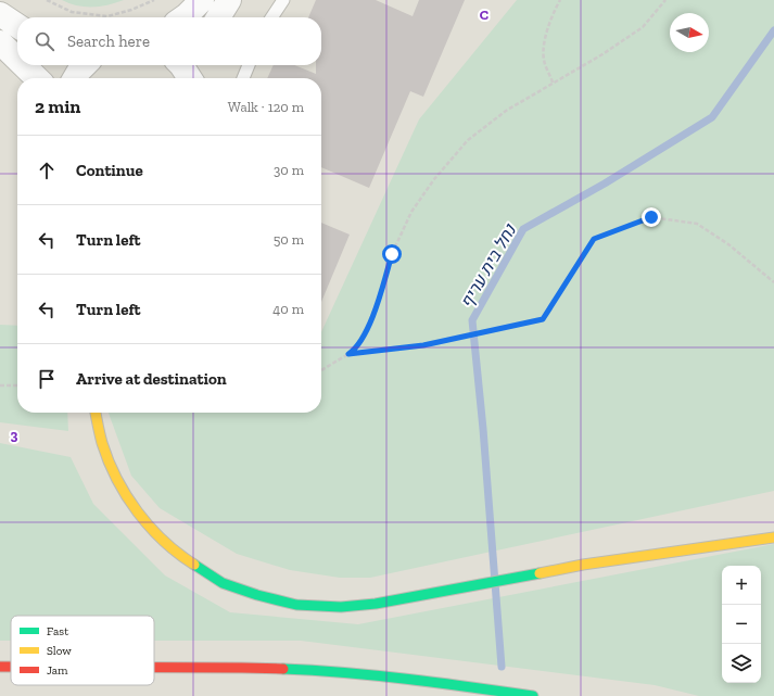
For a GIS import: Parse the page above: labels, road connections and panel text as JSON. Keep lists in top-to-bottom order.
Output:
{
  "water": ["נחל בית עריף"],
  "legend": ["Fast", "Slow", "Jam"],
  "north": "right",
  "page": {
    "search": "Search here",
    "heading": ["2 min", "Walk · 120 m"],
    "list": [
      ["Continue", "30 m"],
      ["Turn left", "50 m"],
      ["Turn left", "40 m"],
      "Arrive at destination"
    ],
    "map_buttons": ["+", "−"]
  },
  "grid": {
    "columns": ["C"],
    "rows": ["3"]
  }
}
